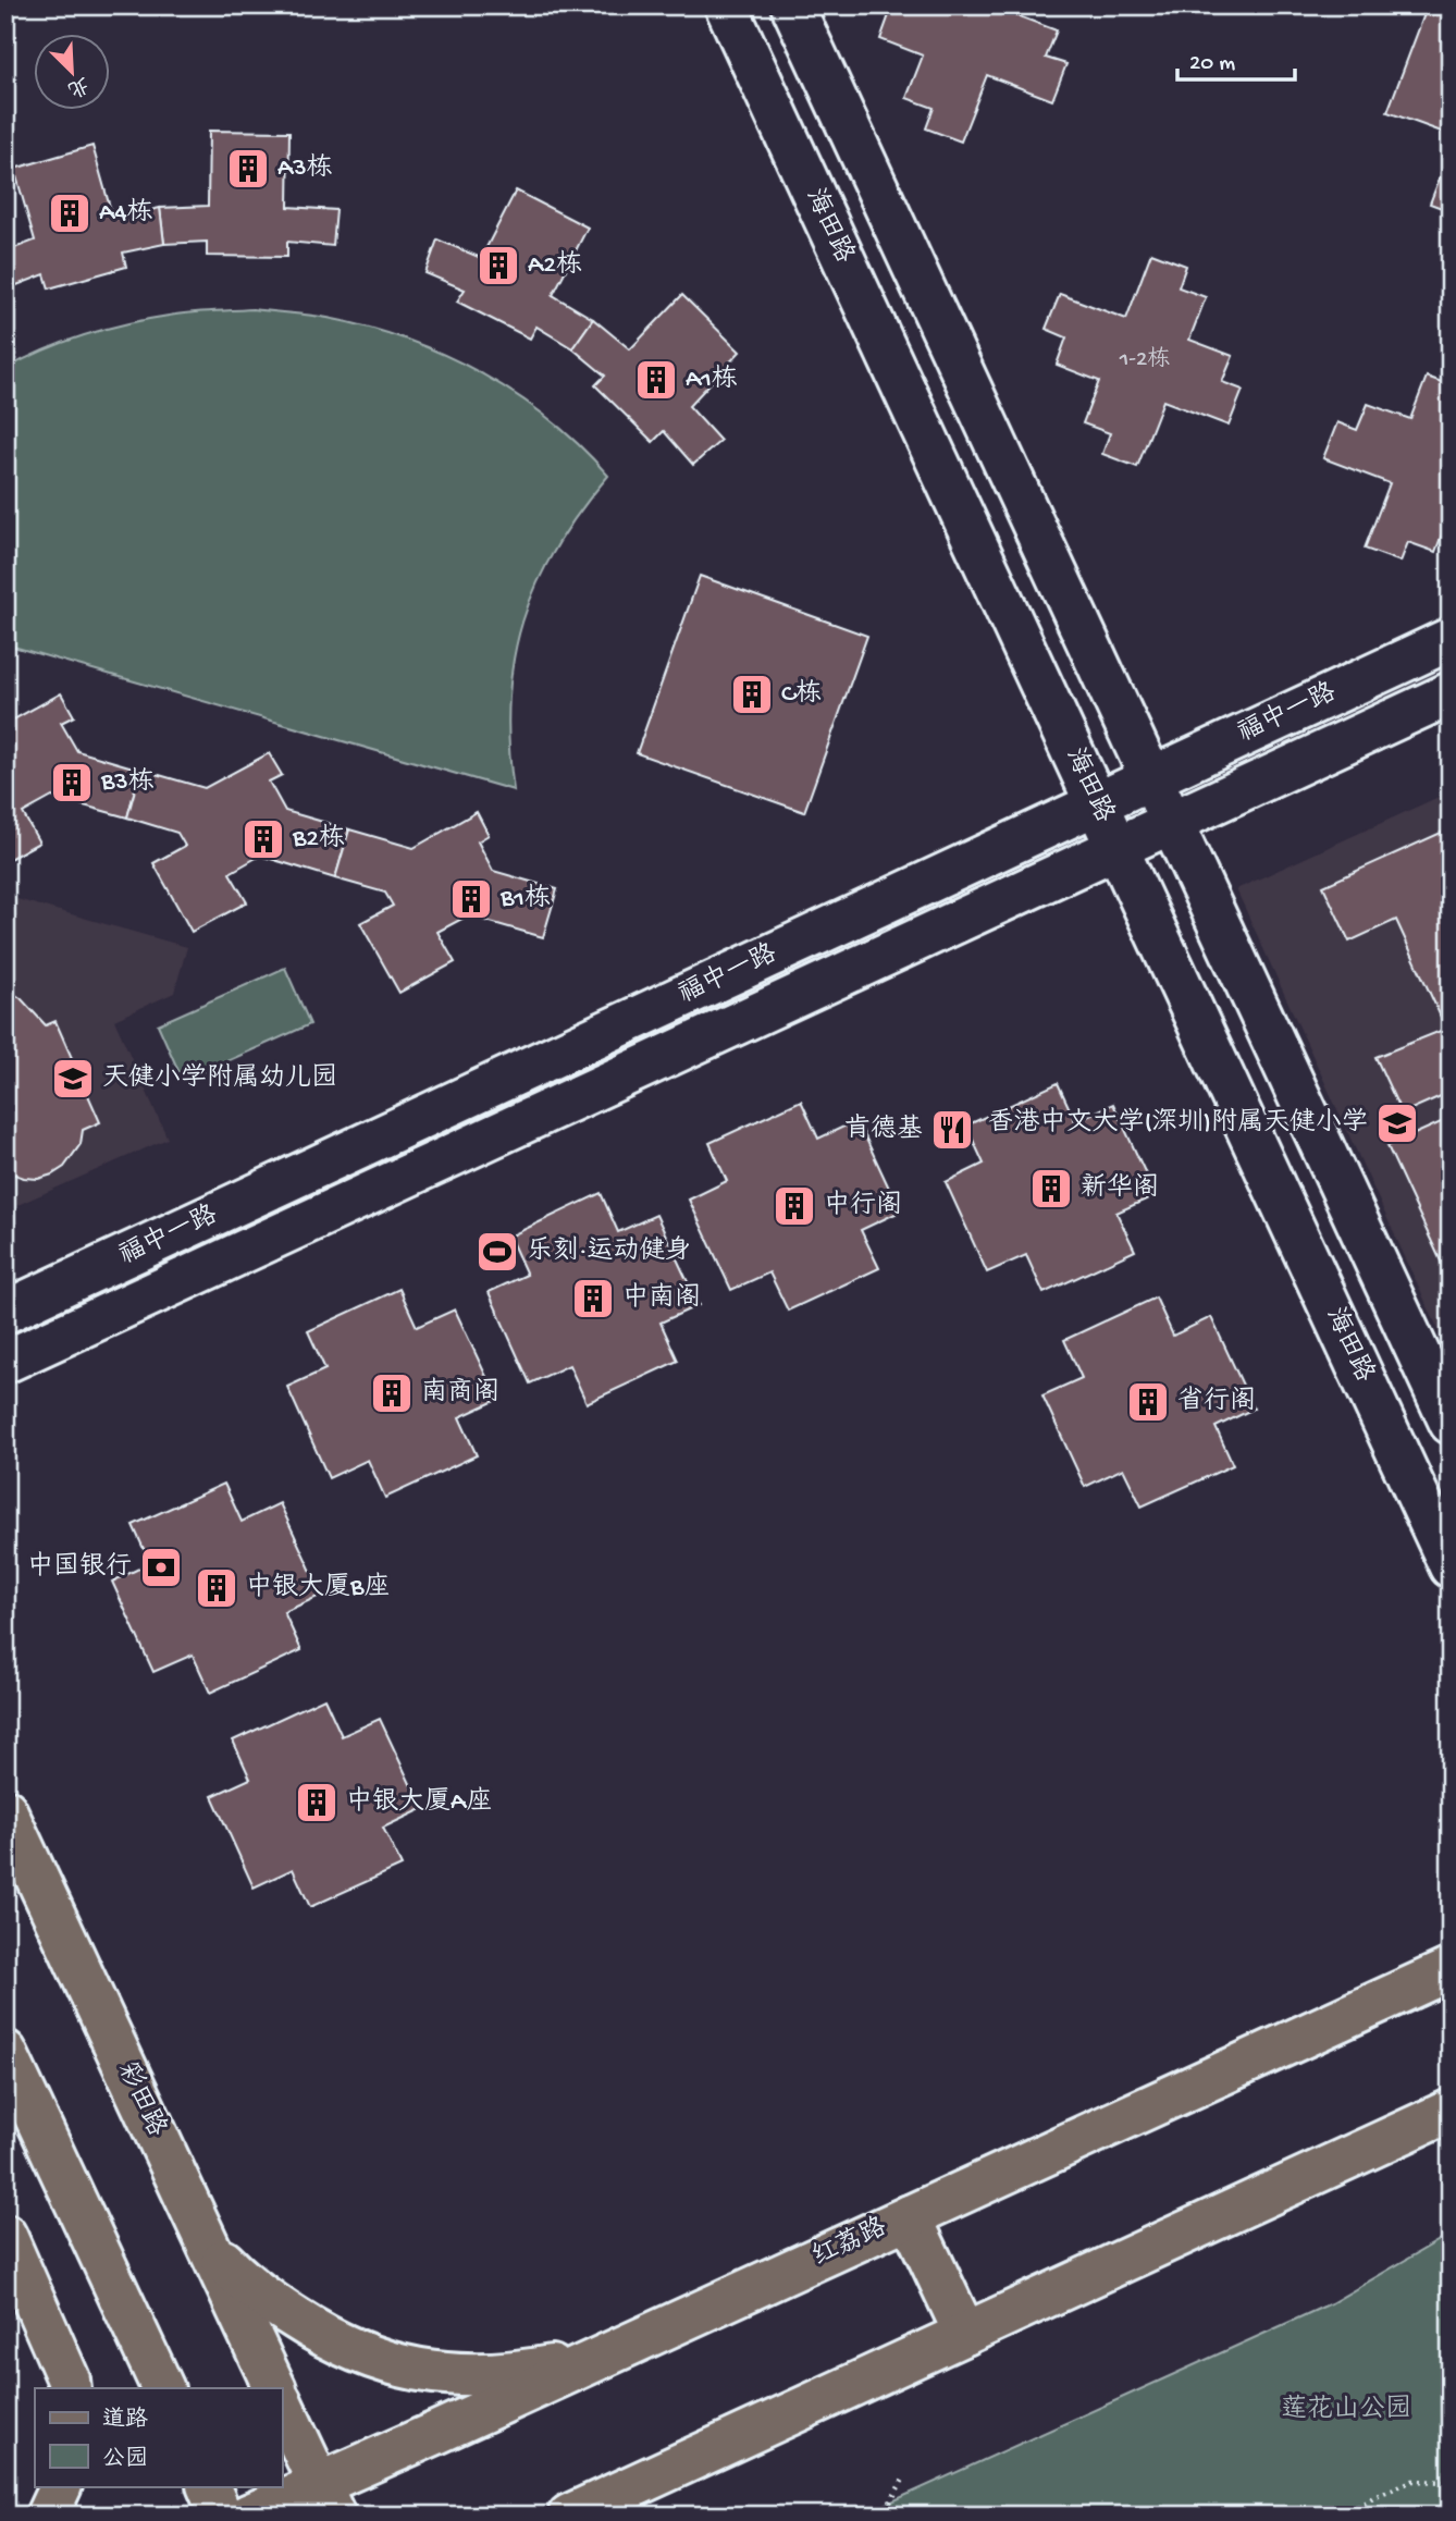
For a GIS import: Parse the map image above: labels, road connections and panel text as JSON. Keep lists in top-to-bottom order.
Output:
{
  "streets": {
    "main road": ["彩田路", "红荔路"],
    "street": ["海田路", "福中一路"]
  },
  "crossings": [
    ["海田路", "福中一路"]
  ],
  "parks": ["莲花山公园"],
  "places": {
    "building": [
      "A3栋",
      "A4栋",
      "A2栋",
      "A1栋",
      "C栋",
      "B3栋",
      "B2栋",
      "B1栋",
      "新华阁",
      "中行阁",
      "中南阁",
      "南商阁",
      "省行阁",
      "中银大厦B座",
      "中银大厦A座"
    ],
    "school or university": ["天健小学附属幼儿园", "香港中文大学(深圳)附属天健小学"],
    "restaurant": ["肯德基"],
    "sports": ["乐刻·运动健身"],
    "bank": ["中国银行"]
  },
  "house_numbers": ["1-2栋"],
  "legend": ["道路", "公园"],
  "scale_bar": "20 m",
  "north": "bottom right"
}
